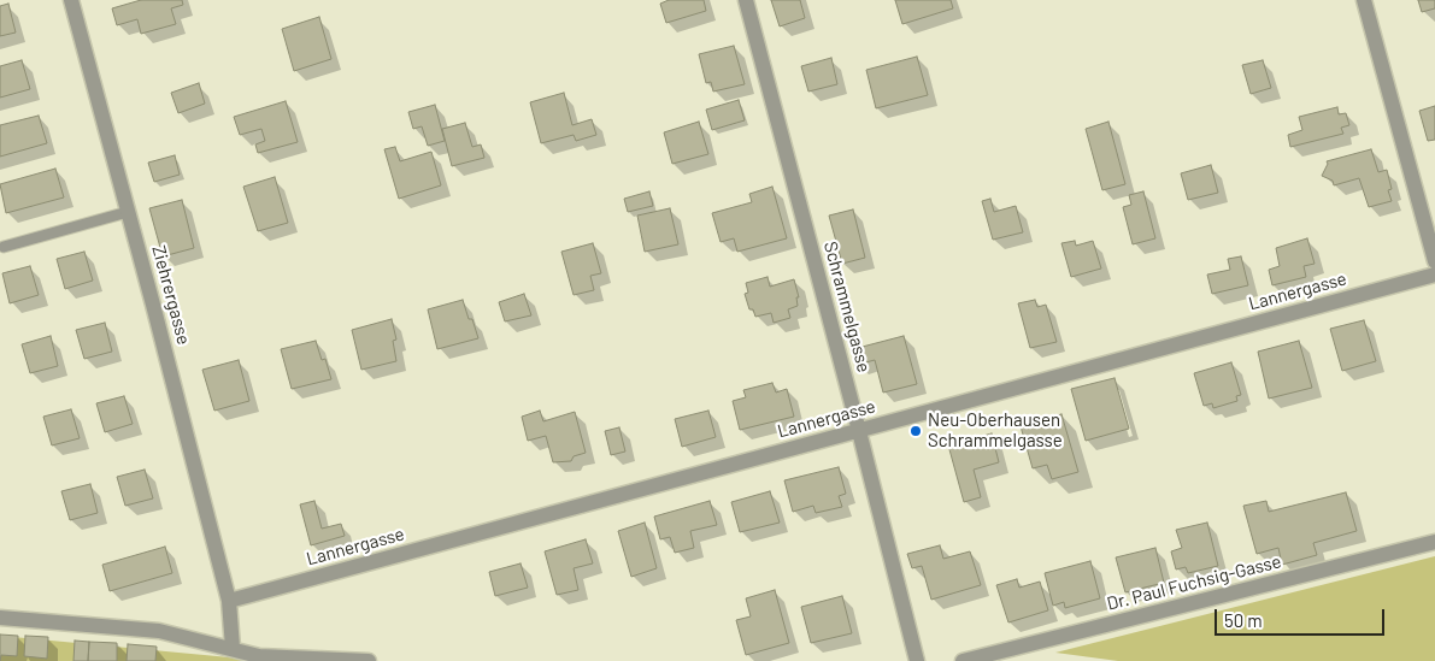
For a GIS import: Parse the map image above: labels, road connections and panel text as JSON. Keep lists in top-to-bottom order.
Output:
{
  "streets": {
    "street": [
      "Lannergasse",
      "Ziehrergasse",
      "Schrammelgasse",
      "Dr. Paul Fuchsig-Gasse"
    ]
  },
  "crossings": [
    ["Lannergasse", "Ziehrergasse"],
    ["Lannergasse", "Schrammelgasse"]
  ],
  "places": ["Neu-Oberhausen Schrammelgasse"],
  "scale_bar": "50 m"
}
